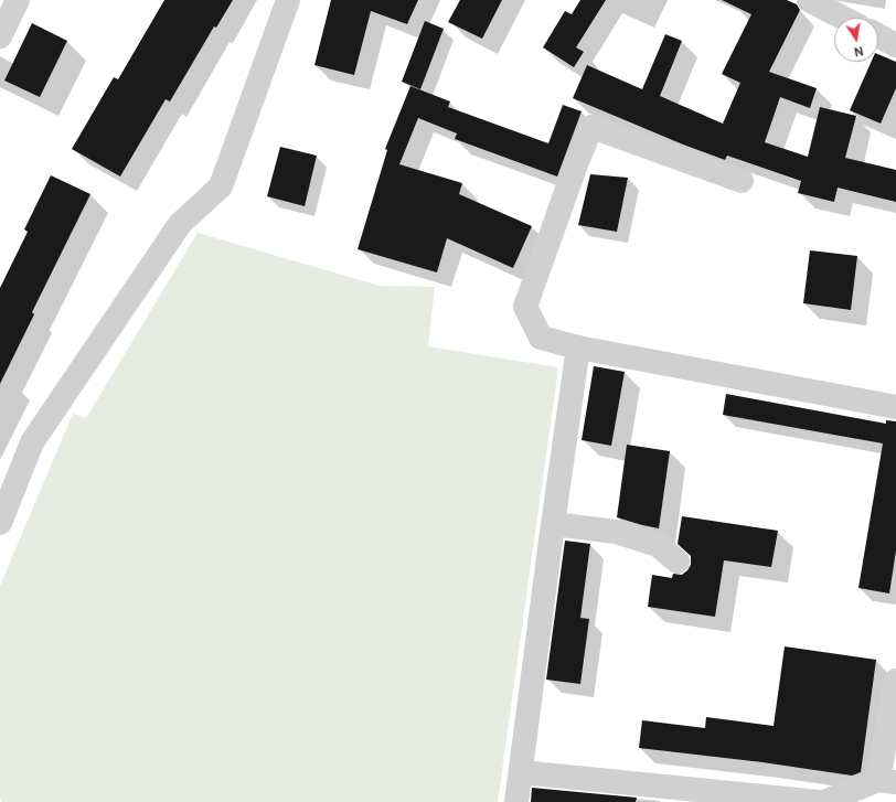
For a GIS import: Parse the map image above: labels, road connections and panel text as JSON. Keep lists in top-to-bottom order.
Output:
{
  "north": "bottom"
}
